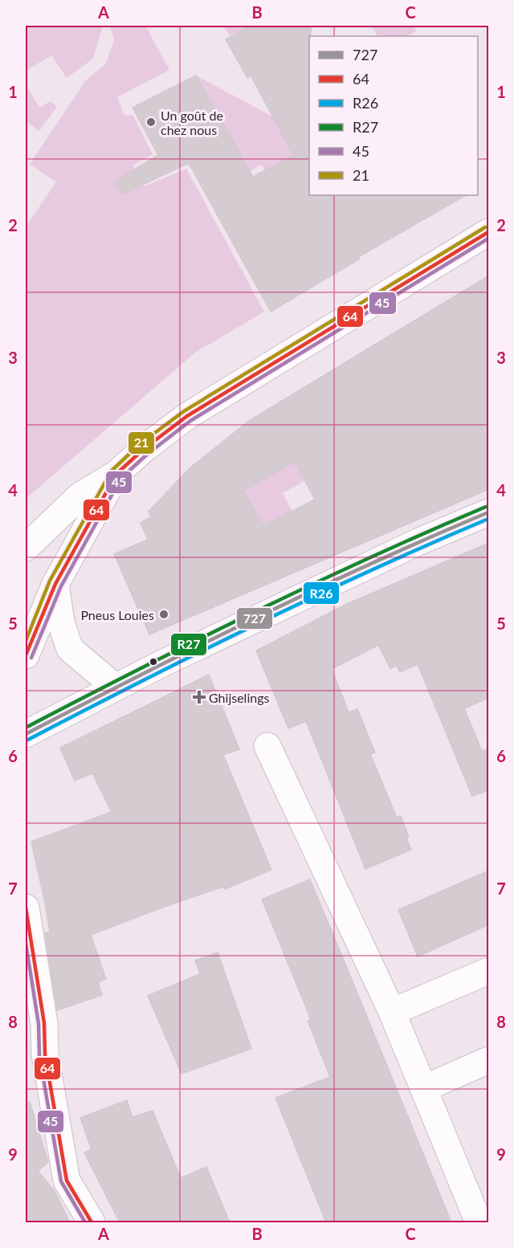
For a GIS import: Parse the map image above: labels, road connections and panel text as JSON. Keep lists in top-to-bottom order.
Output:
{
  "places": {
    "other": ["Un goût de chez nous", "Pneus Louies"],
    "health": ["Ghijselings"]
  },
  "lines": [
    "transit line 21",
    "transit line 64",
    "transit line 45",
    "transit line R27",
    "transit line 727",
    "transit line R26"
  ],
  "legend": [
    "727",
    "64",
    "R26",
    "R27",
    "45",
    "21"
  ],
  "grid": {
    "columns": ["A", "B", "C"],
    "rows": [
      "1",
      "2",
      "3",
      "4",
      "5",
      "6",
      "7",
      "8",
      "9"
    ]
  }
}
